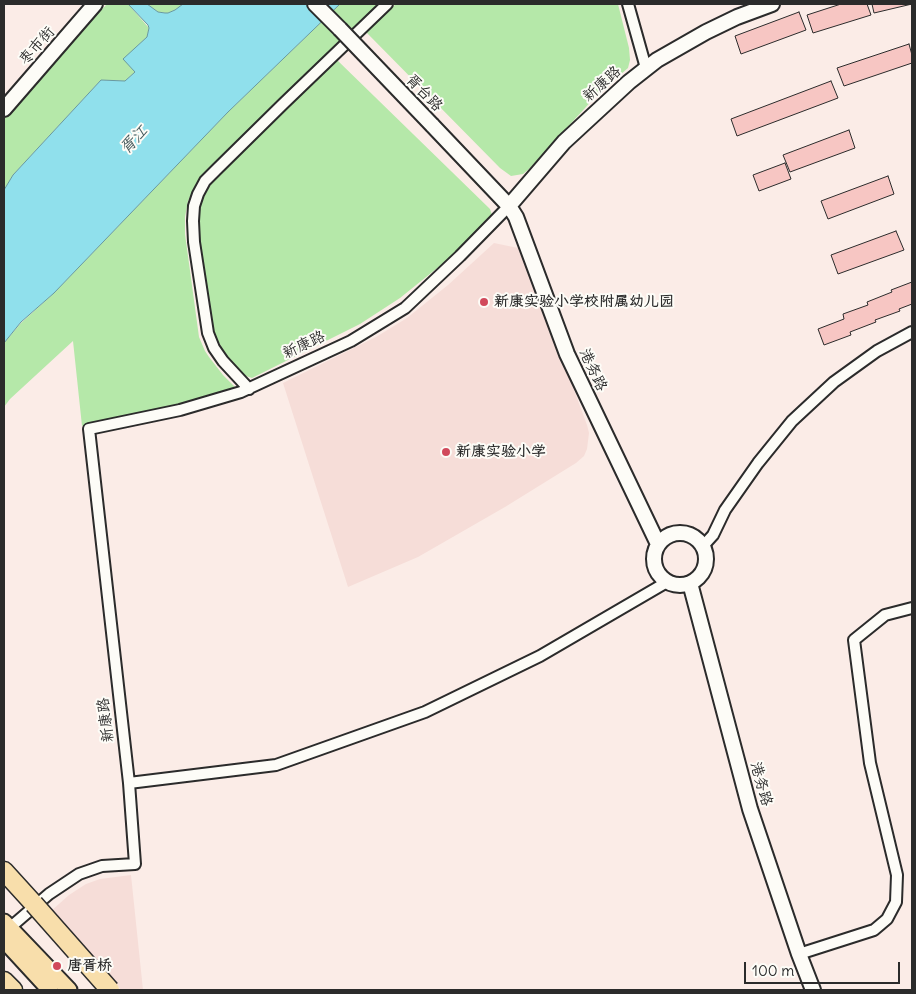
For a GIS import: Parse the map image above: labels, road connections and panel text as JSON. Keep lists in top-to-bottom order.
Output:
{
  "streets": {
    "street": [
      "枣市街",
      "新康路",
      "胥台路",
      "港务路"
    ]
  },
  "crossings": [
    ["新康路", "胥台路"],
    ["新康路", "港务路"],
    ["胥台路", "港务路"]
  ],
  "water": ["胥江"],
  "places": ["新康实验小学校附属幼儿园", "新康实验小学", "唐胥桥"],
  "scale_bar": "100 m"
}
